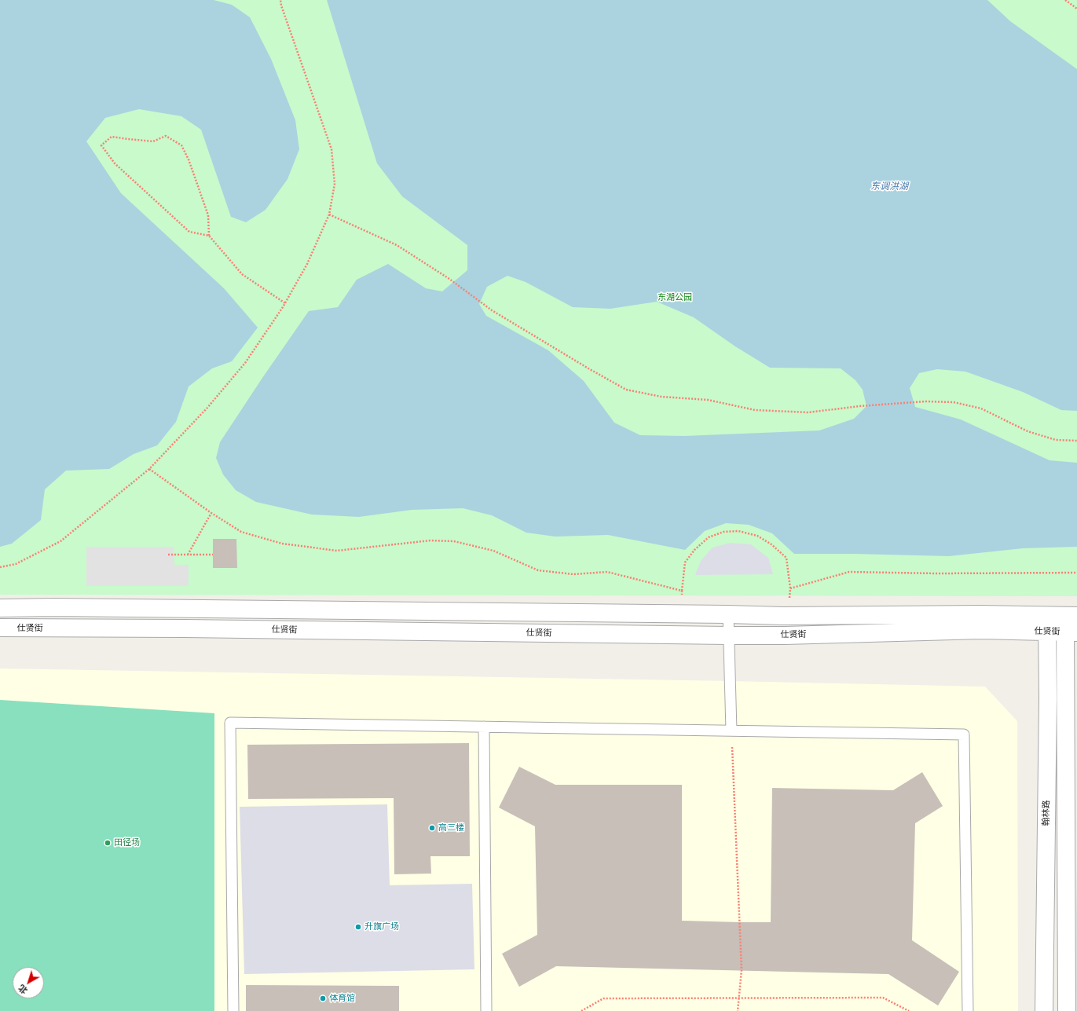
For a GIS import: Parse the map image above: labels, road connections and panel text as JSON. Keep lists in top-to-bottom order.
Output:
{
  "streets": {
    "street": ["仕贤街", "翰林路"]
  },
  "crossings": [
    ["仕贤街", "翰林路"]
  ],
  "water": ["东调洪湖"],
  "parks": ["东湖公园"],
  "places": [
    "高三楼",
    "田径场",
    "升旗广场",
    "体育馆"
  ],
  "north": "bottom left"
}
